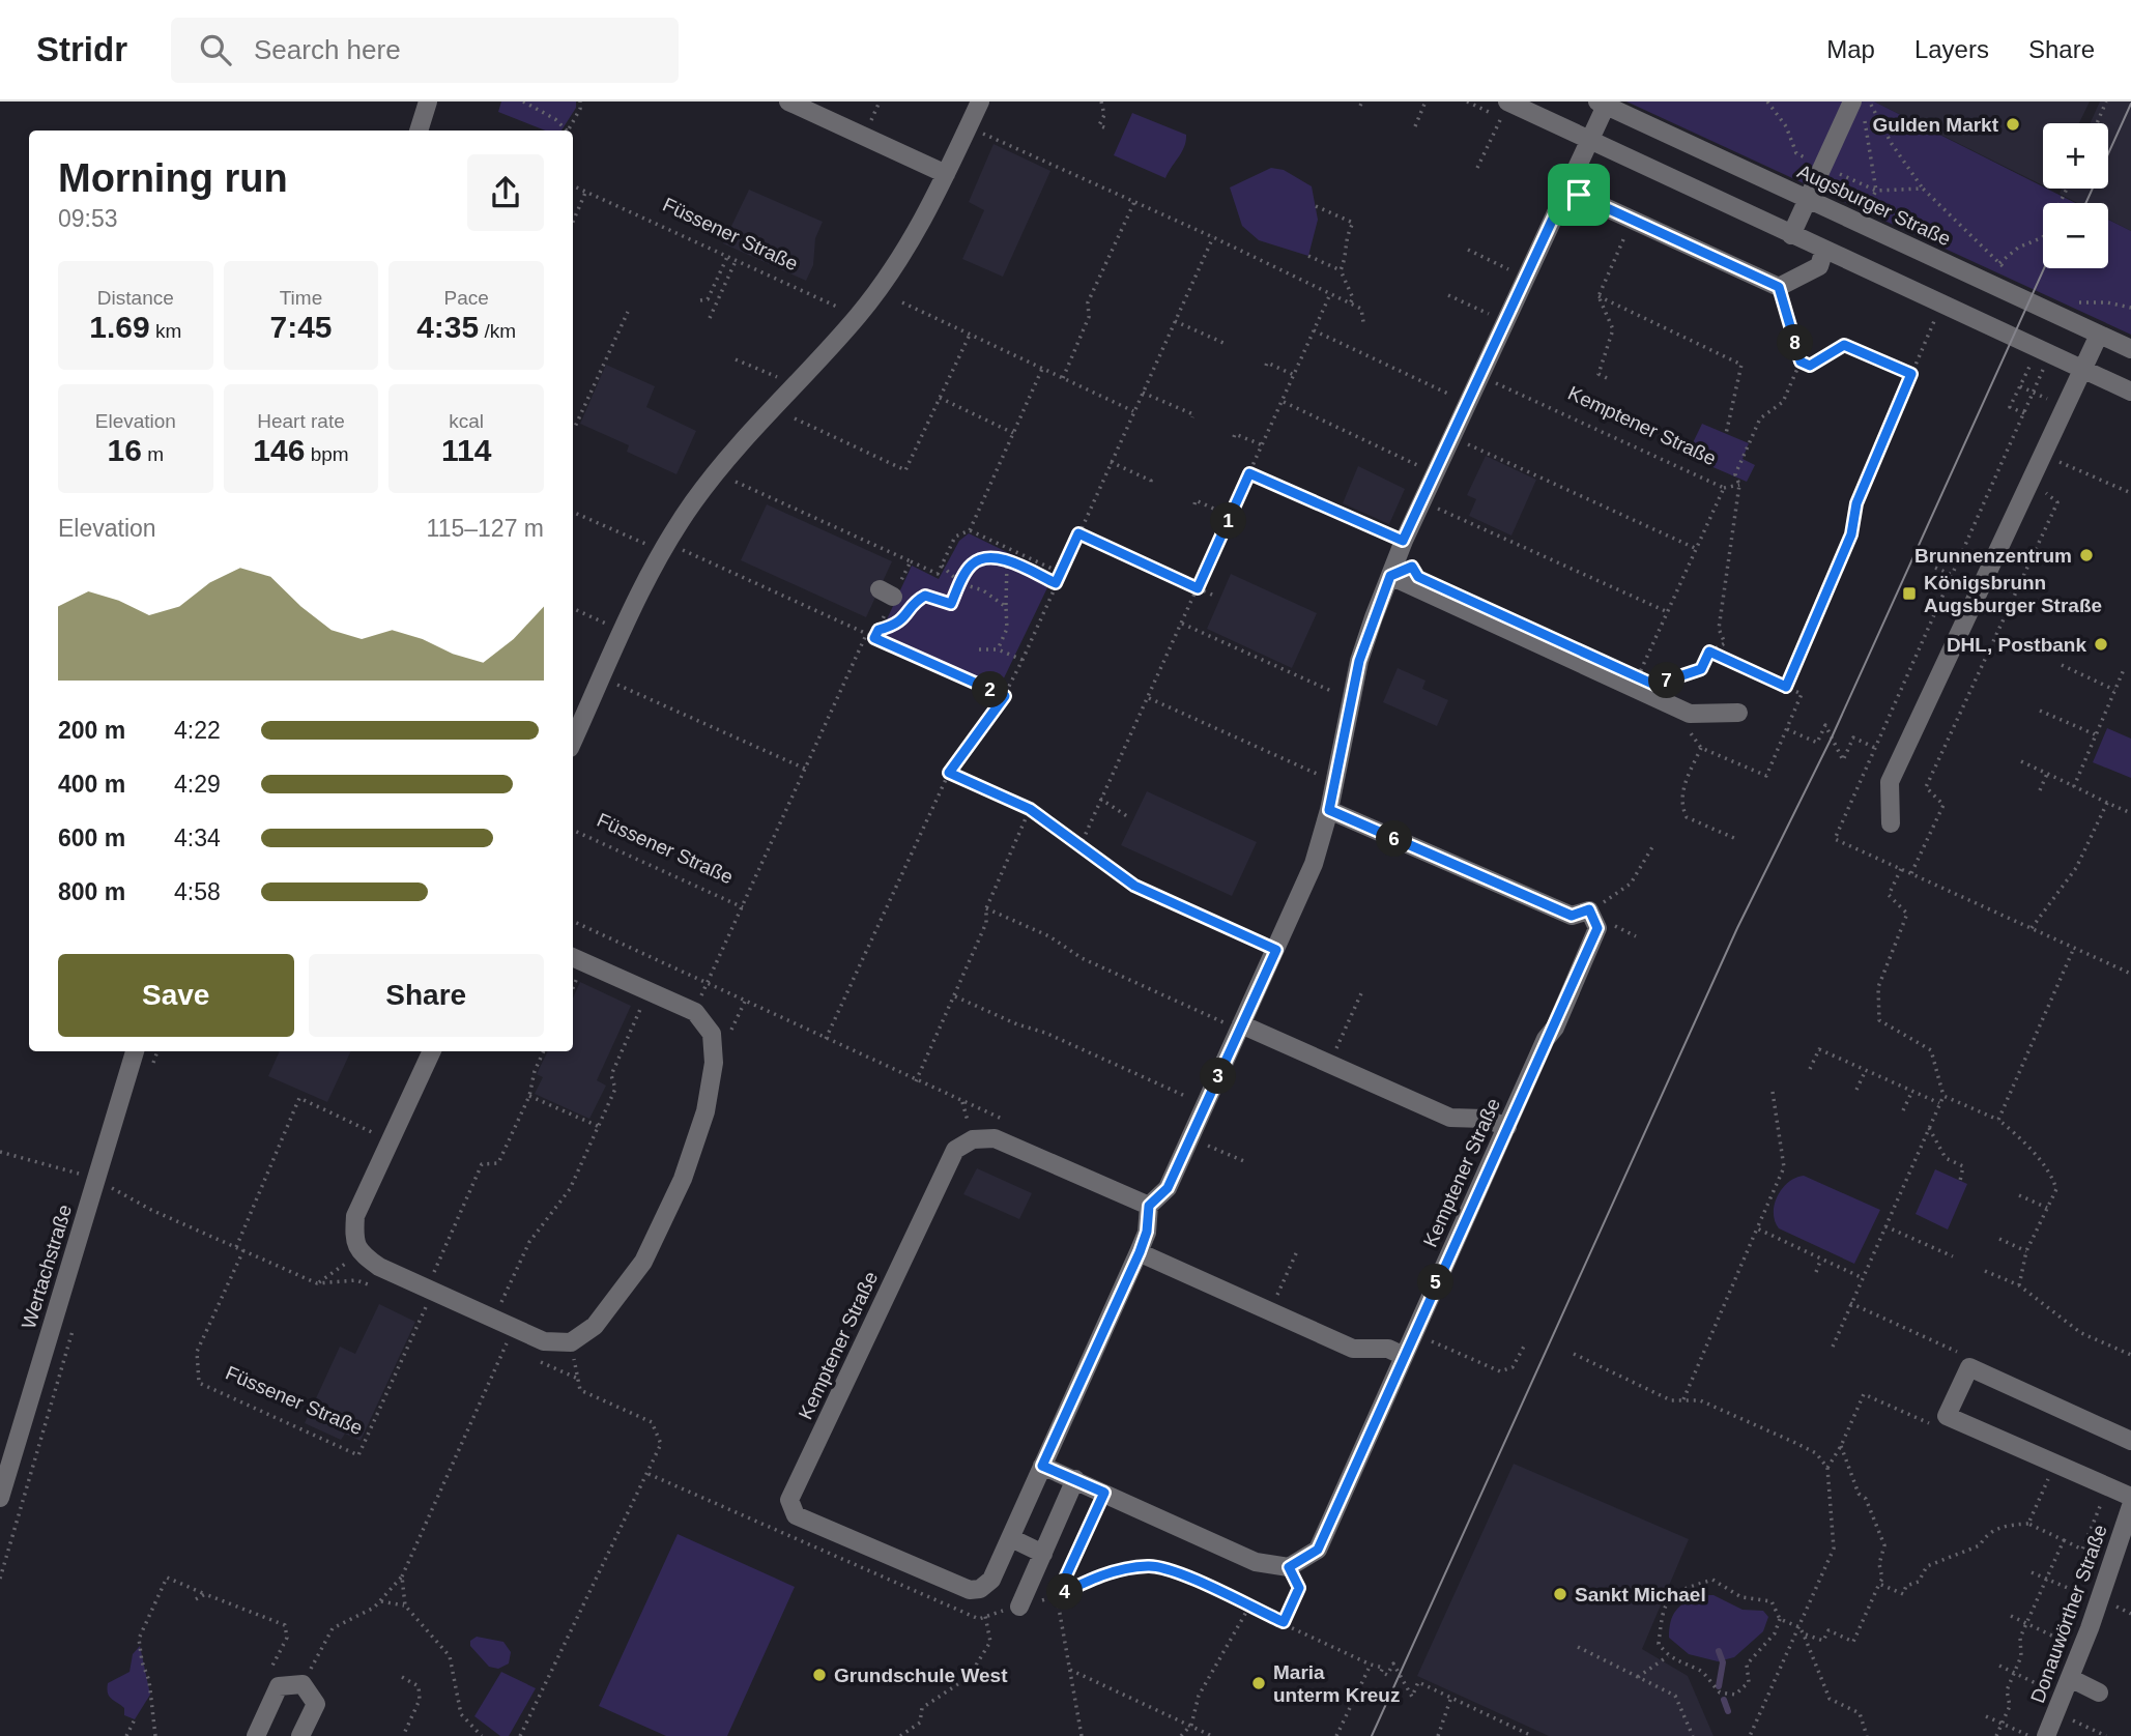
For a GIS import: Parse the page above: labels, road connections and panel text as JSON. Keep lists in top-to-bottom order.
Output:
{
  "streets": {
    "street": [
      "Augsburger Straße",
      "Kemptener Straße",
      "Wertachstraße",
      "Donauwörther Straße"
    ],
    "path": ["Füssener Straße"]
  },
  "places": {
    "other": [
      "Gulden Markt",
      "Brunnenzentrum",
      "DHL, Postbank",
      "Sankt Michael",
      "Grundschule West",
      "Maria unterm Kreuz"
    ],
    "transit": ["Königsbrunn Augsburger Straße"]
  },
  "page": {
    "header": "Stridr",
    "search": "Search here",
    "nav": ["Map", "Layers", "Share"],
    "map_buttons": ["+", "−"],
    "heading": ["Morning run", "09:53"],
    "stats": [
      ["Distance", "1.69 km"],
      ["Time", "7:45"],
      ["Pace", "4:35 /km"],
      ["Elevation", "16 m"],
      ["Heart rate", "146 bpm"],
      ["kcal", "114"]
    ],
    "pins": [
      "8",
      "1",
      "7",
      "2",
      "6",
      "3",
      "5",
      "4"
    ],
    "chart": ["Elevation", "115–127 m"],
    "list": [
      {
        "name": "200 m",
        "note": "4:22"
      },
      {
        "name": "400 m",
        "note": "4:29"
      },
      {
        "name": "600 m",
        "note": "4:34"
      },
      {
        "name": "800 m",
        "note": "4:58"
      }
    ],
    "buttons": ["Save", "Share"]
  }
}
